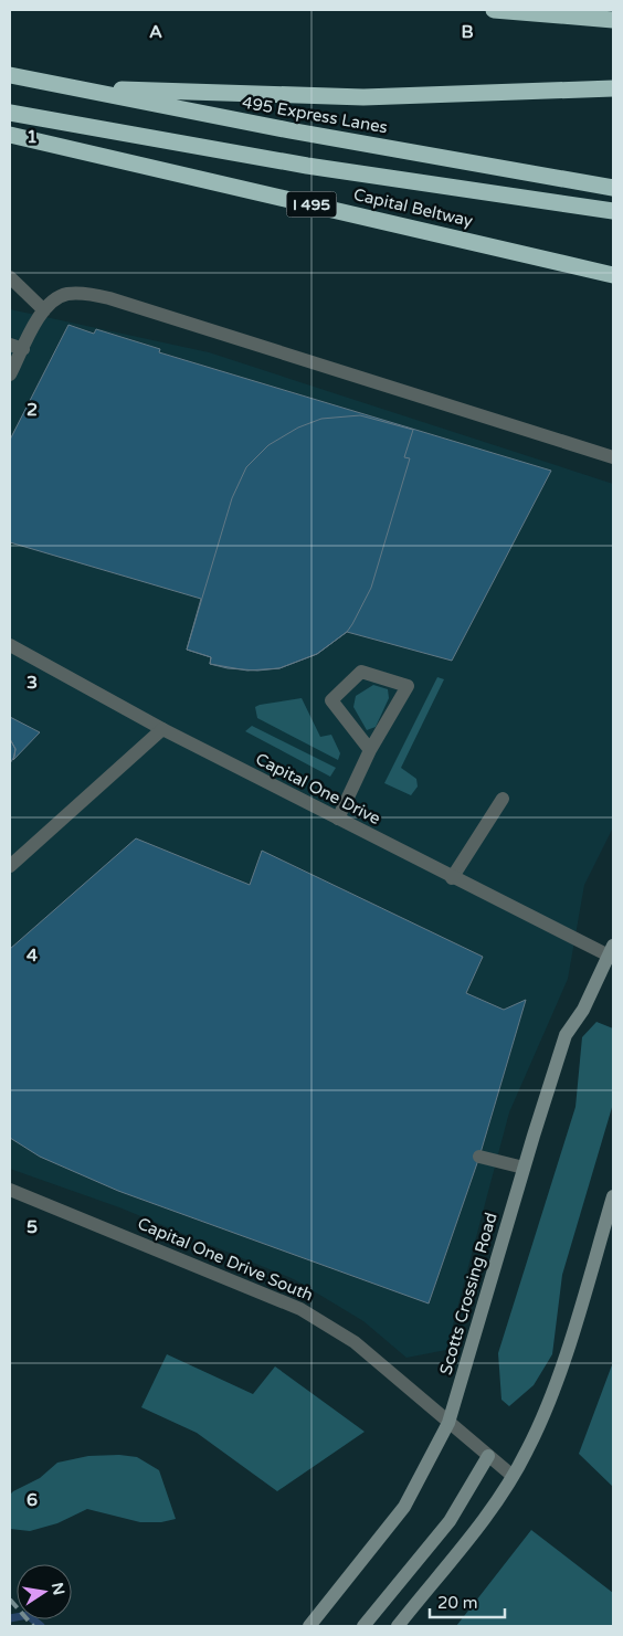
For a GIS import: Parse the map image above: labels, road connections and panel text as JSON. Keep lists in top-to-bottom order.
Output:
{
  "streets": {
    "highway": ["495 Express Lanes", "I 495", "Capital Beltway"],
    "main road": ["Scotts Crossing Road"],
    "street": ["Capital One Drive", "Capital One Drive South"]
  },
  "crossings": [
    ["Capital One Drive", "Scotts Crossing Road"],
    ["Capital One Drive South", "Scotts Crossing Road"]
  ],
  "scale_bar": "20 m",
  "north": "right",
  "grid": {
    "columns": ["A", "B"],
    "rows": [
      "1",
      "2",
      "3",
      "4",
      "5",
      "6"
    ]
  }
}
